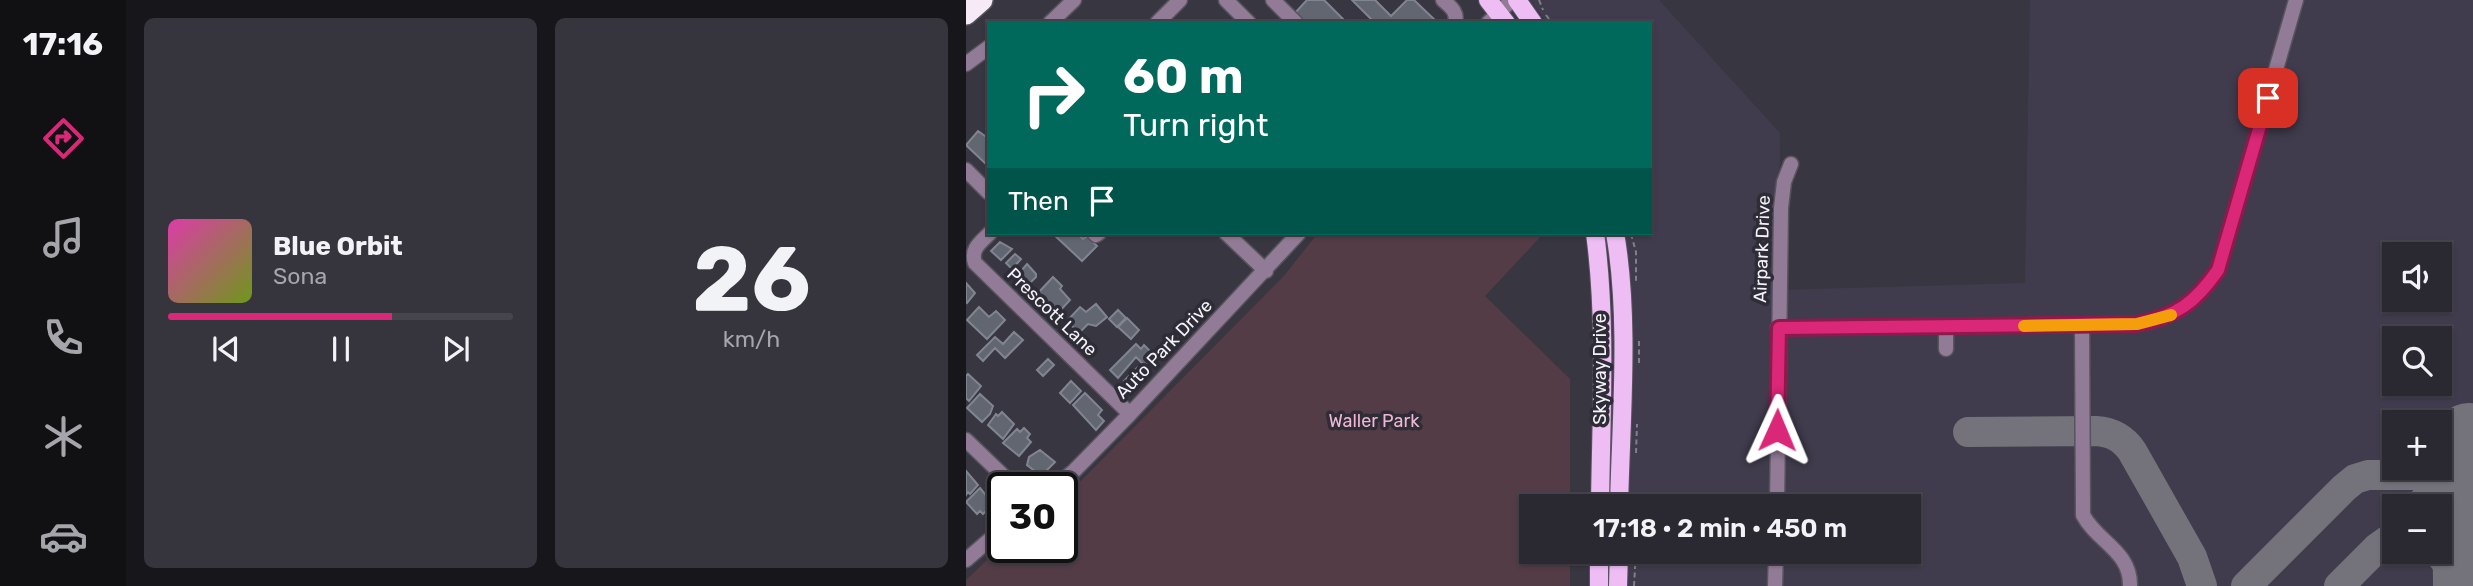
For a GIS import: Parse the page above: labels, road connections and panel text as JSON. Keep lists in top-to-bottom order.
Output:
{
  "streets": {
    "main road": ["Skyway Drive"],
    "street": ["Airpark Drive", "Prescott Lane", "Auto Park Drive"]
  },
  "crossings": [
    ["Prescott Lane", "Auto Park Drive"]
  ],
  "parks": ["Waller Park"],
  "page": {
    "tabs": "17:16",
    "tile": ["26", "km/h"],
    "turn": ["60 m", "Turn right"],
    "then": "Then",
    "song": ["Blue Orbit", "Sona"],
    "map_buttons": ["+", "−"],
    "limit": "30",
    "trip": "17:18 · 2 min · 450 m"
  }
}
